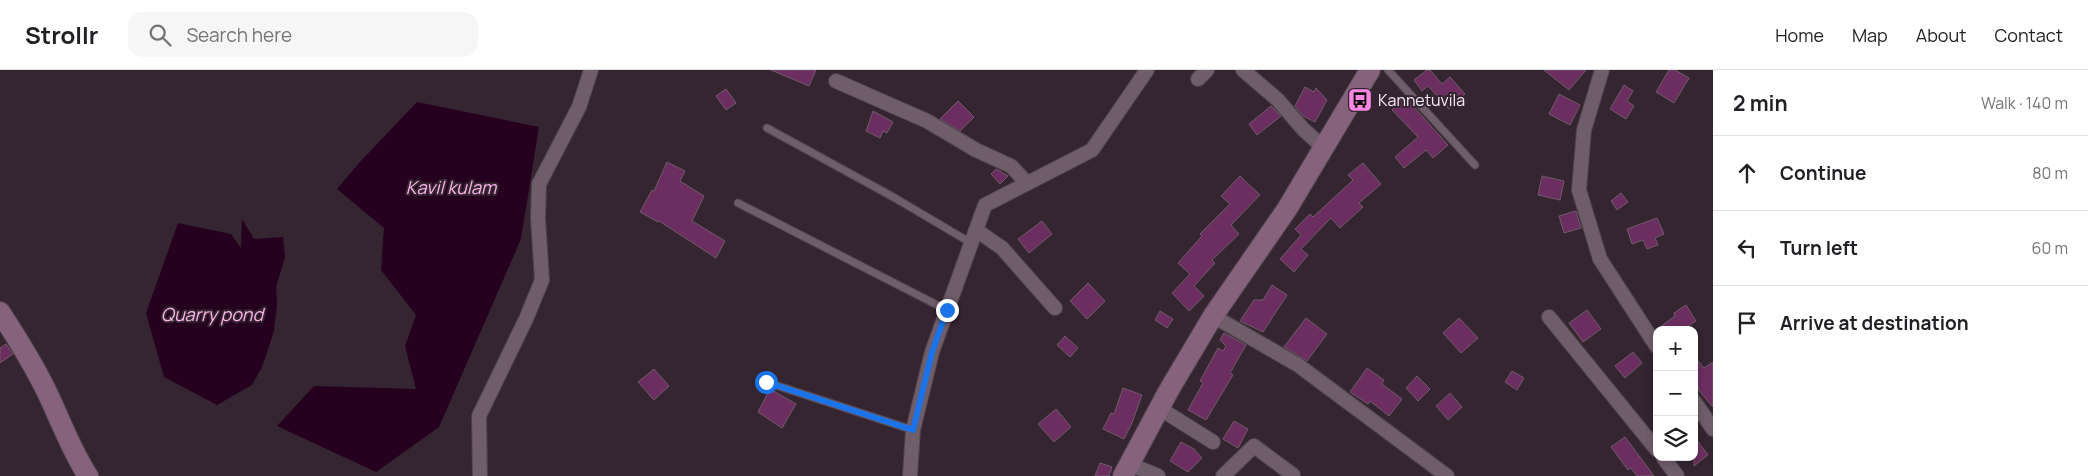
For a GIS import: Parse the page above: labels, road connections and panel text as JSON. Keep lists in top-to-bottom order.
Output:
{
  "water": ["Kavil kulam", "Quarry pond"],
  "places": {
    "bus stop": ["Kannetuvila"]
  },
  "page": {
    "header": "Strollr",
    "search": "Search here",
    "nav": [
      "Home",
      "Map",
      "About",
      "Contact"
    ],
    "heading": ["2 min", "Walk · 140 m"],
    "list": [
      ["Continue", "80 m"],
      ["Turn left", "60 m"],
      "Arrive at destination"
    ],
    "map_buttons": ["+", "−"]
  }
}
